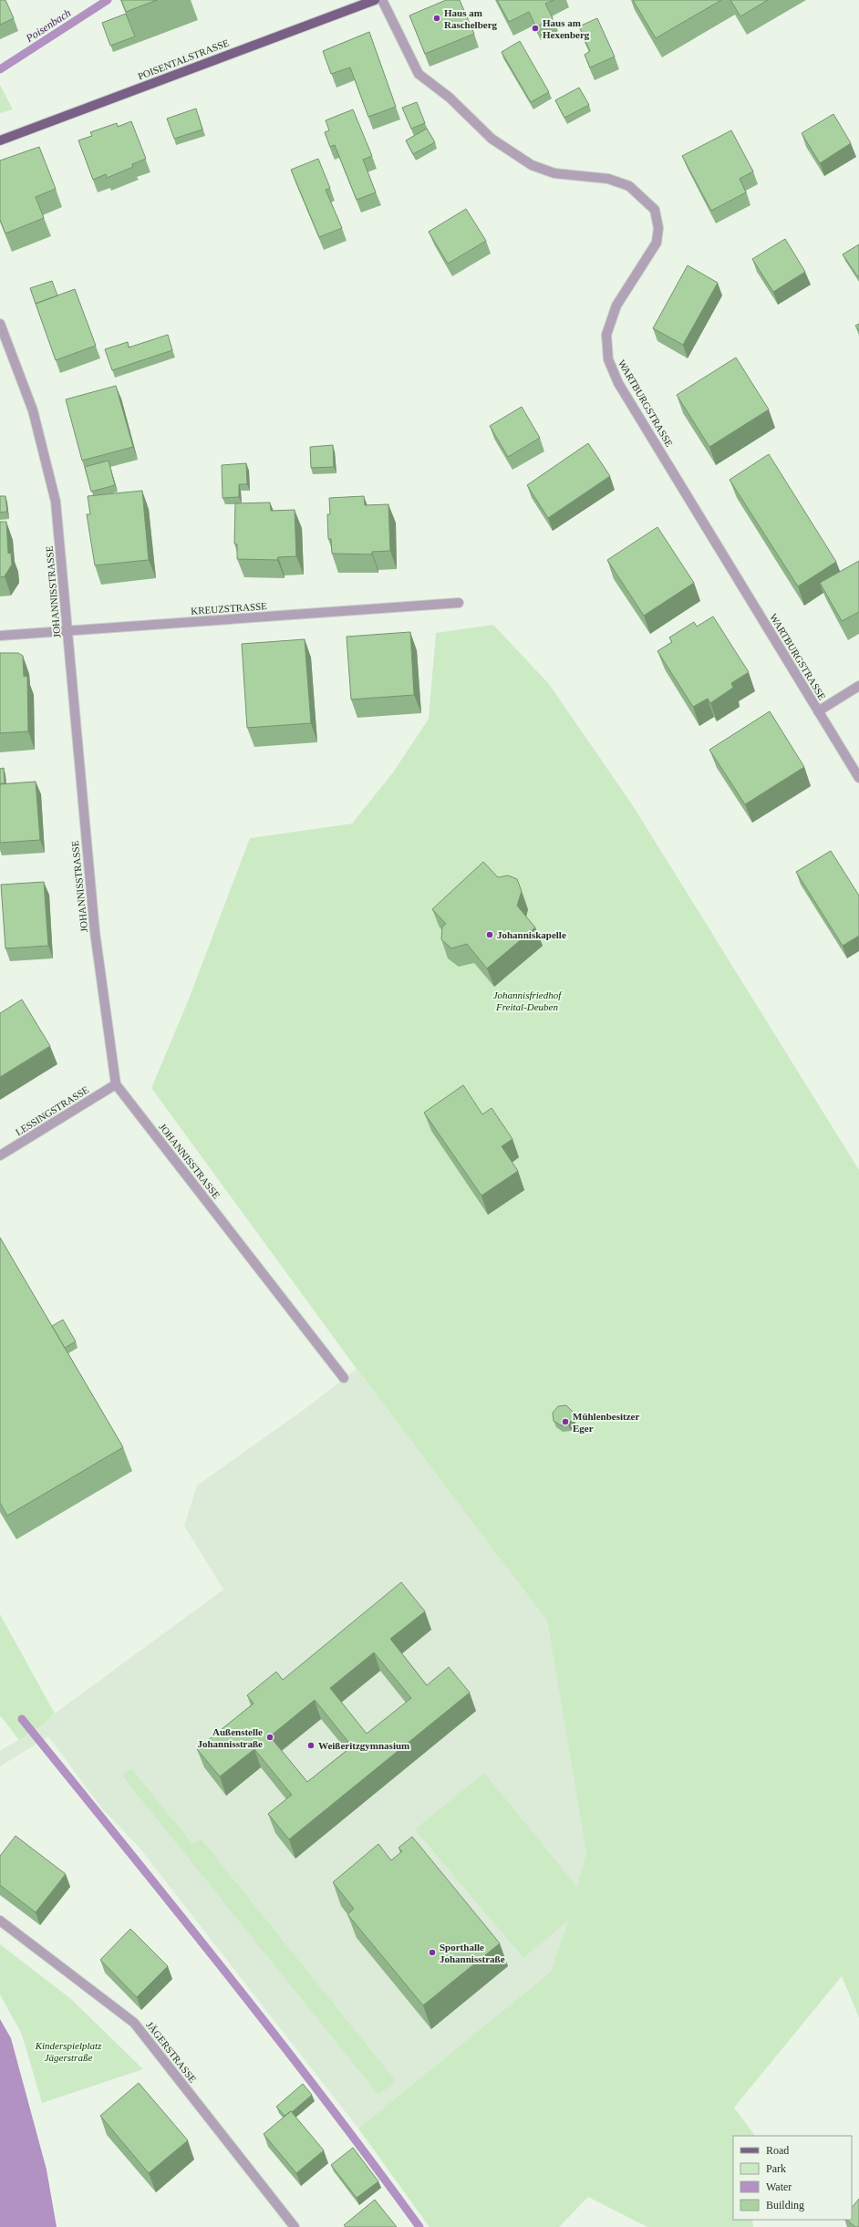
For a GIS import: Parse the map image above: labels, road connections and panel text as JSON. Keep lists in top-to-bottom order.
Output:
{
  "streets": {
    "main road": ["POISENTALSTRASSE"],
    "street": [
      "WARTBURGSTRASSE",
      "JOHANNISSTRASSE",
      "KREUZSTRASSE",
      "LESSINGSTRASSE",
      "JÄGERSTRASSE"
    ]
  },
  "crossings": [
    ["JOHANNISSTRASSE", "KREUZSTRASSE"],
    ["JOHANNISSTRASSE", "LESSINGSTRASSE"]
  ],
  "water": ["Poisenbach"],
  "parks": ["Johannisfriedhof Freital-Deuben", "Kinderspielplatz Jägerstraße"],
  "places": [
    "Haus am Raschelberg",
    "Haus am Hexenberg",
    "Johanniskapelle",
    "Mühlenbesitzer Eger",
    "Außenstelle Johannisstraße",
    "Weißeritzgymnasium",
    "Sporthalle Johannisstraße"
  ],
  "legend": [
    "Road",
    "Park",
    "Water",
    "Building"
  ]
}
